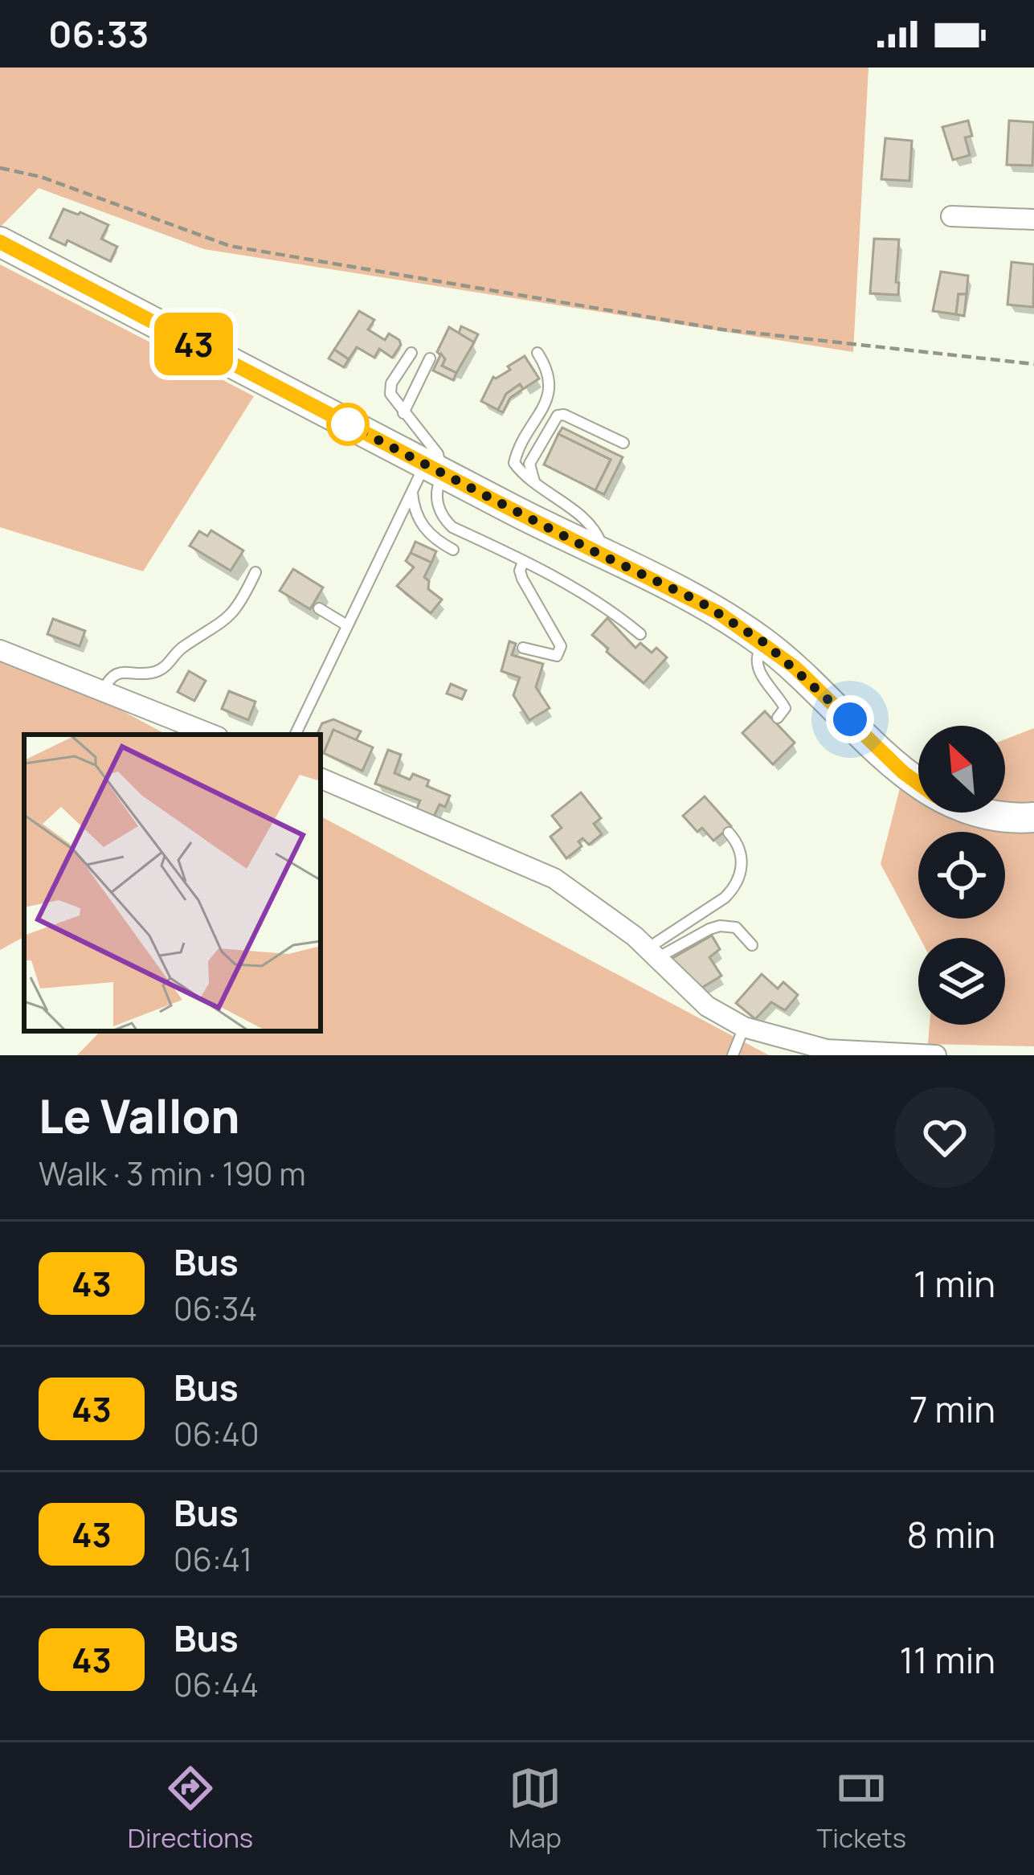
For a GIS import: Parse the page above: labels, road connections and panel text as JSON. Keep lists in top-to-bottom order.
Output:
{
  "lines": ["bus line 43"],
  "north": "top left",
  "page": {
    "status": "06:33",
    "on_map": "43",
    "heading": ["Le Vallon", "Walk · 3 min · 190 m"],
    "list": [
      {
        "mark": "43",
        "name": "Bus",
        "note": "06:34",
        "value": "1 min"
      },
      {
        "mark": "43",
        "name": "Bus",
        "note": "06:40",
        "value": "7 min"
      },
      {
        "mark": "43",
        "name": "Bus",
        "note": "06:41",
        "value": "8 min"
      },
      {
        "mark": "43",
        "name": "Bus",
        "note": "06:44",
        "value": "11 min"
      }
    ],
    "tabs": ["Directions", "Map", "Tickets"]
  }
}
